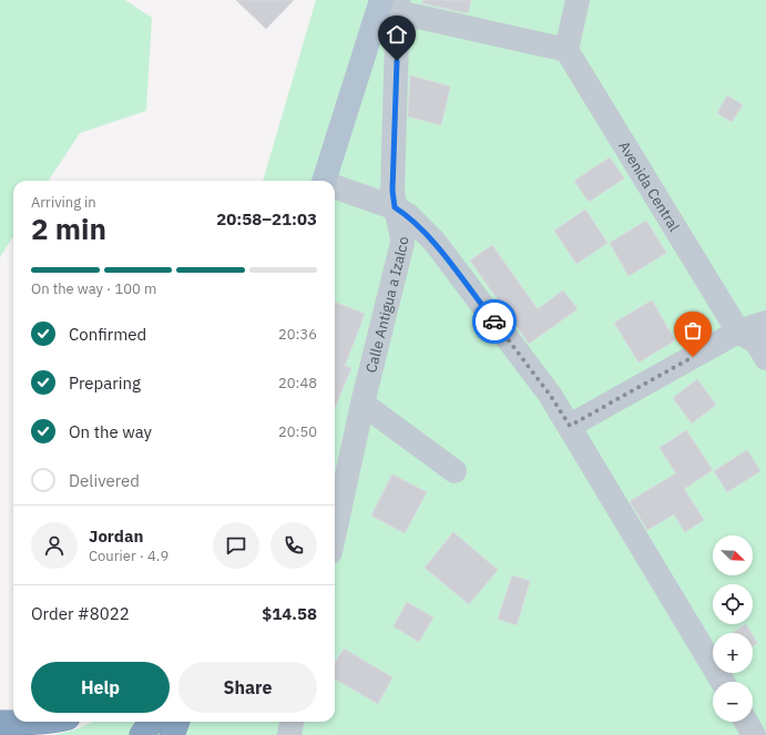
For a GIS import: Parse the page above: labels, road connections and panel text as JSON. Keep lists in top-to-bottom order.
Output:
{
  "streets": {
    "street": ["Avenida Central", "Calle Antigua a Izalco"]
  },
  "north": "bottom right",
  "page": {
    "heading": ["2 min", "Arriving in", "20:58–21:03"],
    "panel": [
      "Jordan",
      "Courier · 4.9",
      "Order #8022",
      "$14.58"
    ],
    "bar": "On the way · 100 m",
    "list": [
      ["Confirmed", "20:36"],
      ["Preparing", "20:48"],
      ["On the way", "20:50"],
      "Delivered"
    ],
    "map_buttons": ["+", "−"],
    "buttons": ["Help", "Share"]
  }
}
